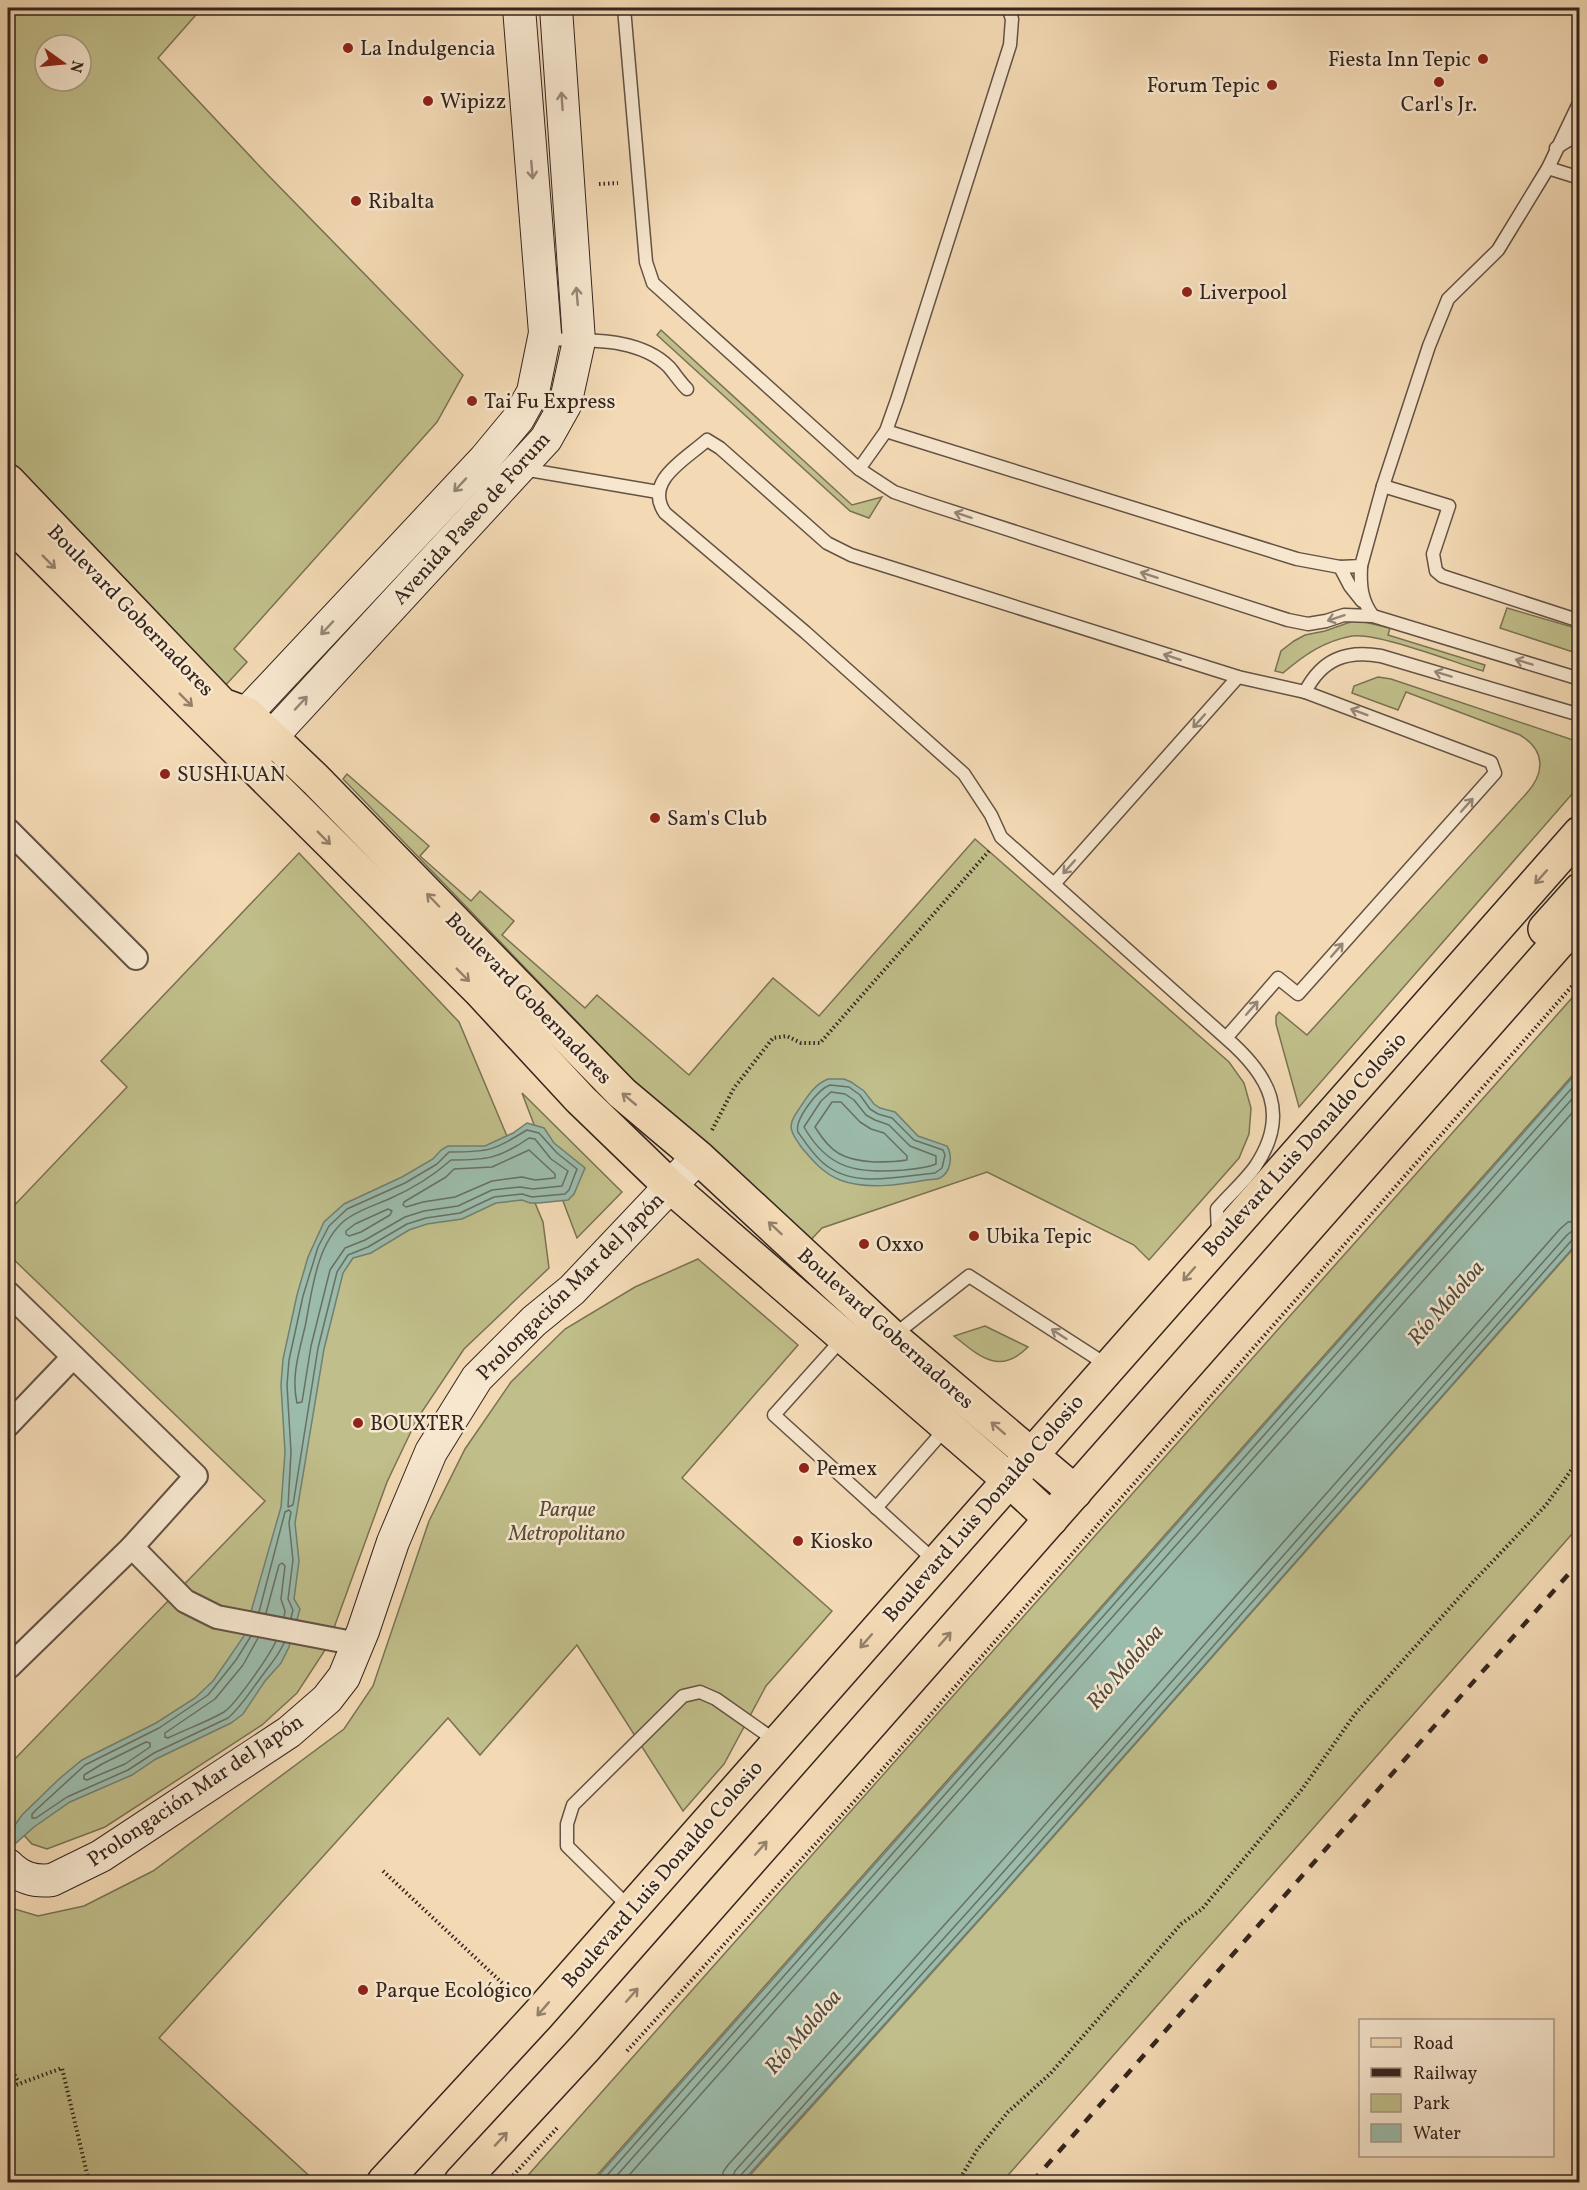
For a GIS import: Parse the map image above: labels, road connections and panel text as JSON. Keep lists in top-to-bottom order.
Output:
{
  "streets": {
    "main road": ["Boulevard Gobernadores", "Boulevard Luis Donaldo Colosio"],
    "street": ["Avenida Paseo de Forum", "Prolongación Mar del Japón"]
  },
  "crossings": [
    ["Avenida Paseo de Forum", "Boulevard Gobernadores"],
    ["Boulevard Gobernadores", "Boulevard Luis Donaldo Colosio"],
    ["Boulevard Gobernadores", "Prolongación Mar del Japón"]
  ],
  "water": ["Río Mololoa"],
  "parks": ["Parque Metropolitano"],
  "places": [
    "La Indulgencia",
    "Fiesta Inn Tepic",
    "Carl's Jr.",
    "Forum Tepic",
    "Wipizz",
    "Ribalta",
    "Liverpool",
    "Tai Fu Express",
    "SUSHI UAN",
    "Sam's Club",
    "Ubika Tepic",
    "Oxxo",
    "BOUXTER",
    "Pemex",
    "Kiosko",
    "Parque Ecológico"
  ],
  "legend": [
    "Road",
    "Railway",
    "Park",
    "Water"
  ],
  "north": "right"
}
